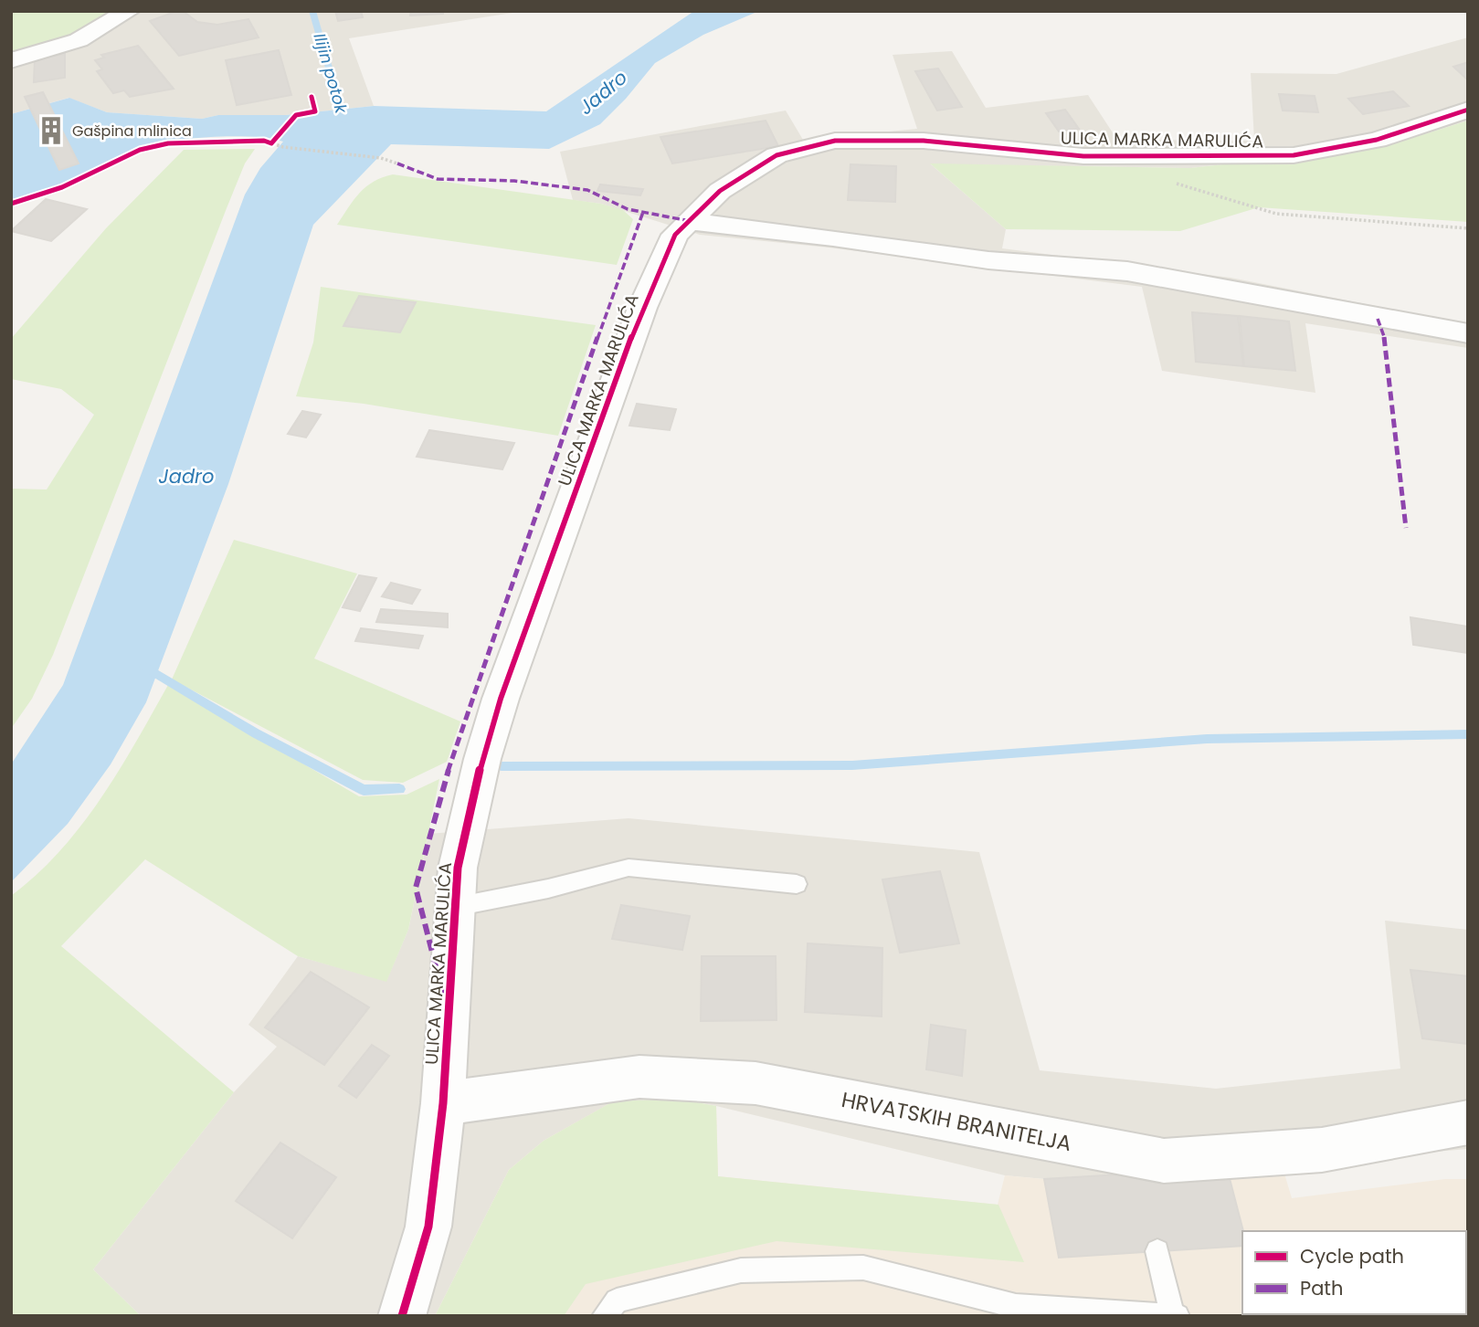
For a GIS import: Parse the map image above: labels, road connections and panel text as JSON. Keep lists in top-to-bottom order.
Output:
{
  "streets": {
    "street": ["ULICA MARKA MARULIĆA", "HRVATSKIH BRANITELJA"]
  },
  "crossings": [
    ["ULICA MARKA MARULIĆA", "HRVATSKIH BRANITELJA"]
  ],
  "water": ["Ilijin potok", "Jadro"],
  "places": {
    "building": ["Gašpina mlinica"]
  },
  "legend": ["Cycle path", "Path"]
}
